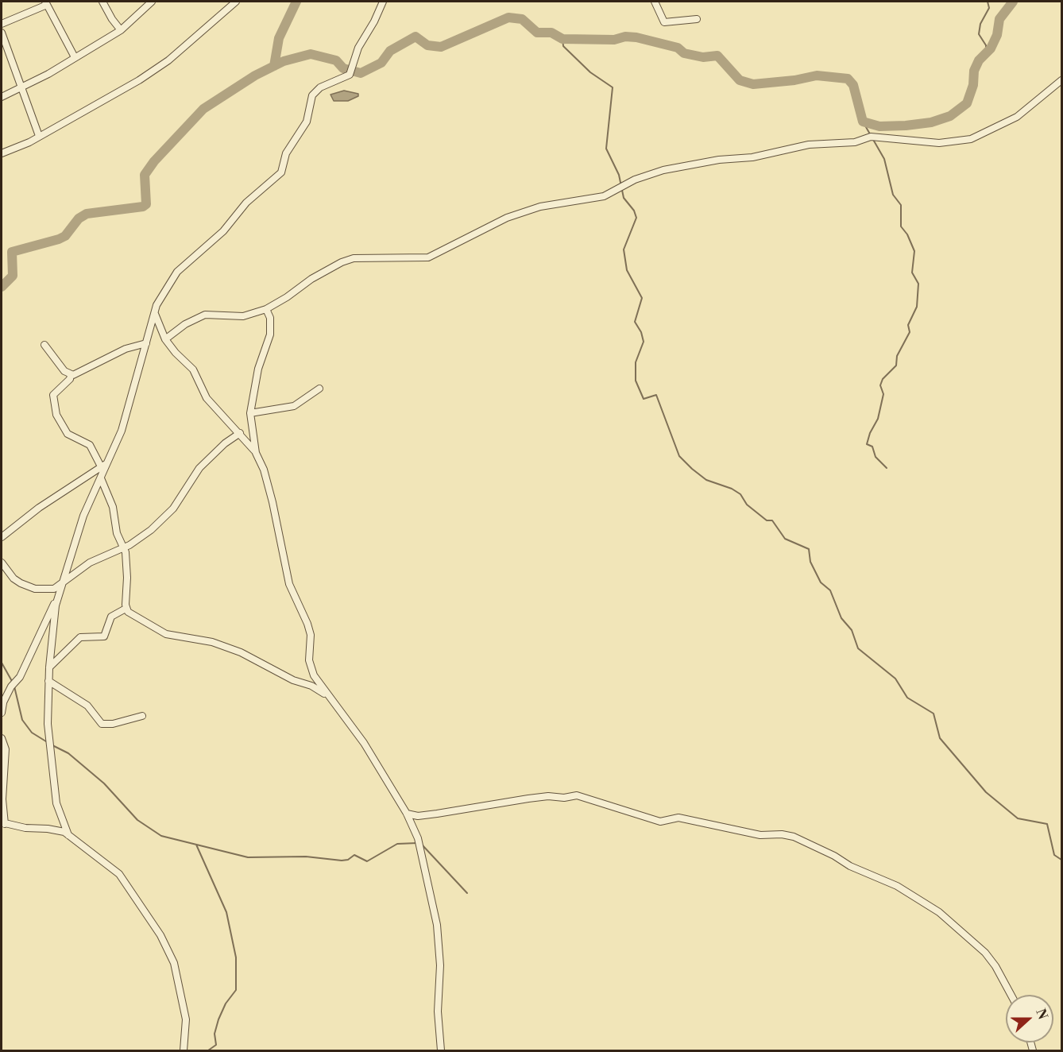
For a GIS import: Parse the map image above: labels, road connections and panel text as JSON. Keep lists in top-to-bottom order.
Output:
{
  "north": "right"
}
